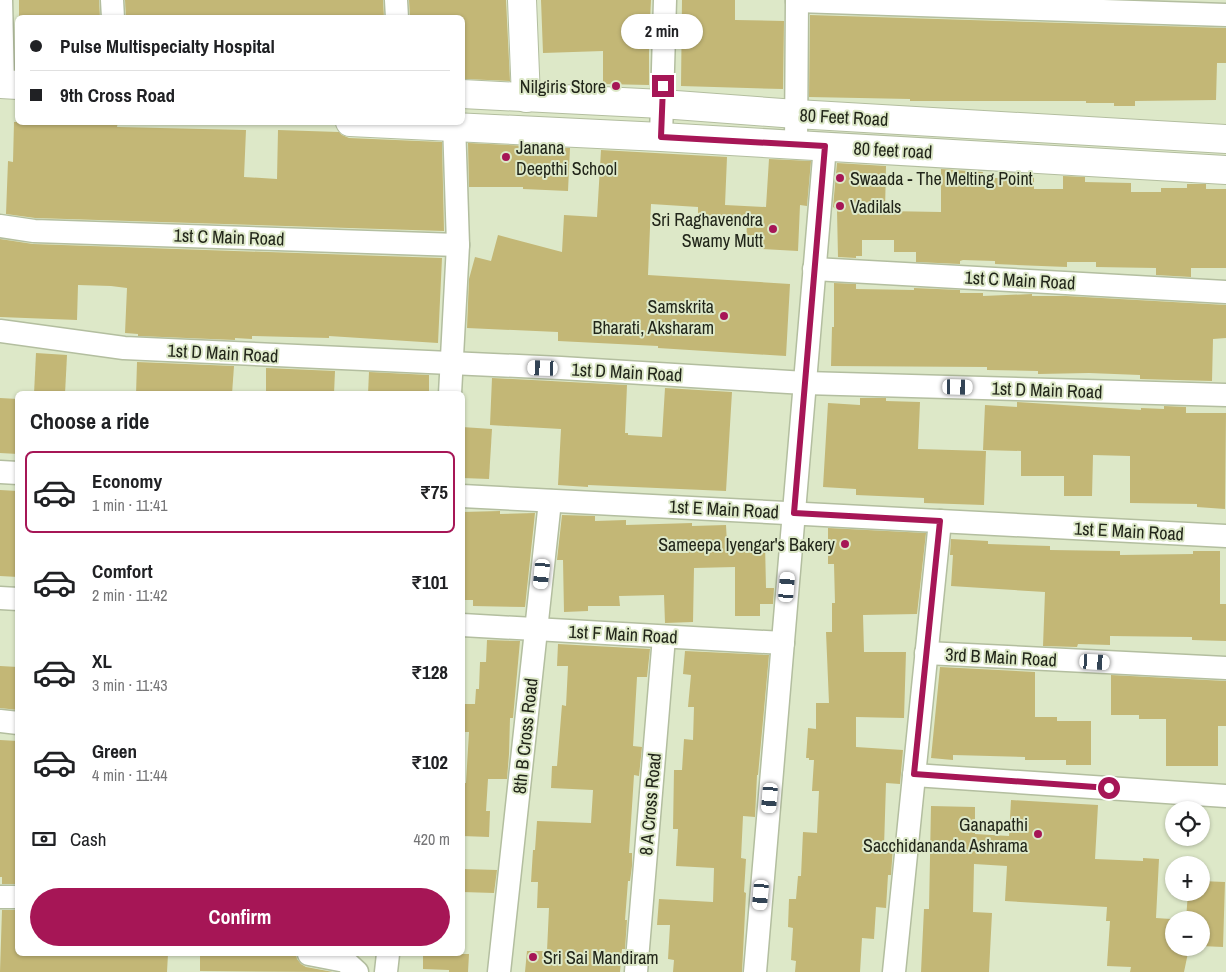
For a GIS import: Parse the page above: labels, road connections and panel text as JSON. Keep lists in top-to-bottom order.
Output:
{
  "streets": {
    "street": [
      "80 Feet Road",
      "80 feet road",
      "1st C Main Road",
      "1st D Main Road",
      "1st E Main Road",
      "1st F Main Road",
      "3rd B Main Road",
      "8th B Cross Road",
      "8 A Cross Road"
    ]
  },
  "crossings": [
    ["1st E Main Road", "8th B Cross Road"],
    ["1st F Main Road", "8th B Cross Road"],
    ["1st F Main Road", "8 A Cross Road"]
  ],
  "places": [
    "Nilgiris Store",
    "Janana Deepthi School",
    "Swaada - The Melting Point",
    "Vadilals",
    "Sri Raghavendra Swamy Mutt",
    "Samskrita Bharati, Aksharam",
    "Sameepa Iyengar's Bakery",
    "Ganapathi Sacchidananda Ashrama",
    "Sri Sai Mandiram"
  ],
  "page": {
    "bubble": "2 min",
    "banner": ["Pulse Multispecialty Hospital", "9th Cross Road"],
    "heading": "Choose a ride",
    "list": [
      {
        "name": "Economy",
        "note": "1 min · 11:41",
        "value": "₹75"
      },
      {
        "name": "Comfort",
        "note": "2 min · 11:42",
        "value": "₹101"
      },
      {
        "name": "XL",
        "note": "3 min · 11:43",
        "value": "₹128"
      },
      {
        "name": "Green",
        "note": "4 min · 11:44",
        "value": "₹102"
      }
    ],
    "map_buttons": ["+", "−"],
    "pay": ["Cash", "420 m"],
    "buttons": "Confirm"
  }
}
